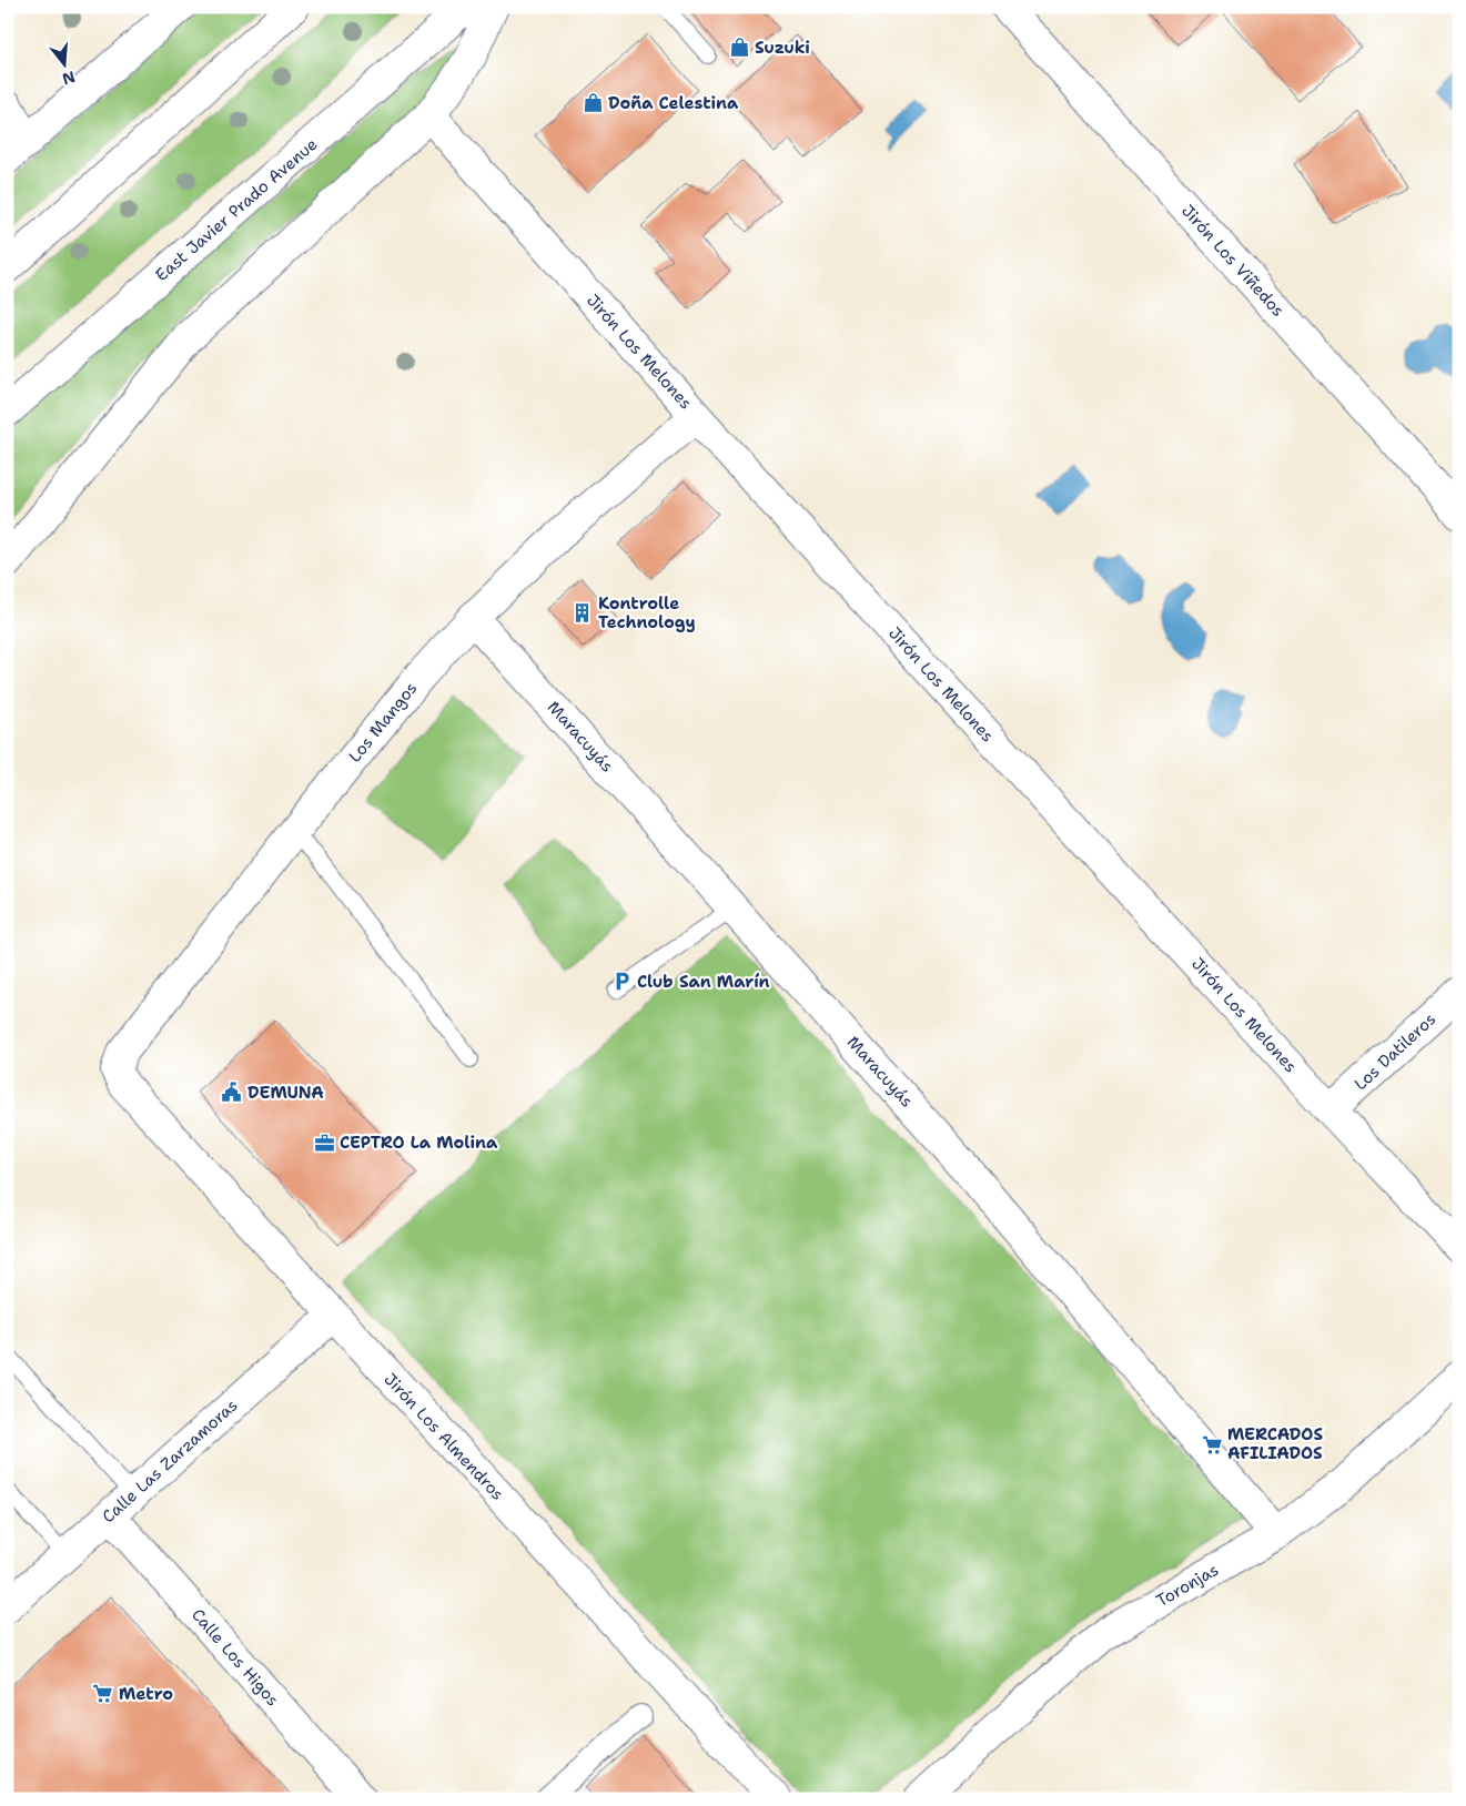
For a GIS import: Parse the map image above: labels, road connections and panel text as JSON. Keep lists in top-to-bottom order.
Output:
{
  "streets": {
    "street": [
      "East Javier Prado Avenue",
      "Jirón Los Viñedos",
      "Jirón Los Melones",
      "Los Mangos",
      "Maracuyás",
      "Los Datileros",
      "Jirón Los Almendros",
      "Calle Las Zarzamoras",
      "Toronjas",
      "Calle Los Higos"
    ]
  },
  "crossings": [
    ["Jirón Los Melones", "Los Mangos"],
    ["Jirón Los Melones", "Los Datileros"],
    ["Los Mangos", "Maracuyás"],
    ["Los Mangos", "Jirón Los Almendros"],
    ["Maracuyás", "Toronjas"],
    ["Jirón Los Almendros", "Calle Las Zarzamoras"],
    ["Calle Las Zarzamoras", "Calle Los Higos"]
  ],
  "places": {
    "shop": ["Suzuki", "Doña Celestina"],
    "building": ["Kontrolle Technology"],
    "parking": ["Club San Marín"],
    "public building": ["DEMUNA"],
    "office": ["CEPTRO La Molina"],
    "supermarket": ["MERCADOS AFILIADOS", "Metro"]
  },
  "north": "bottom"
}
